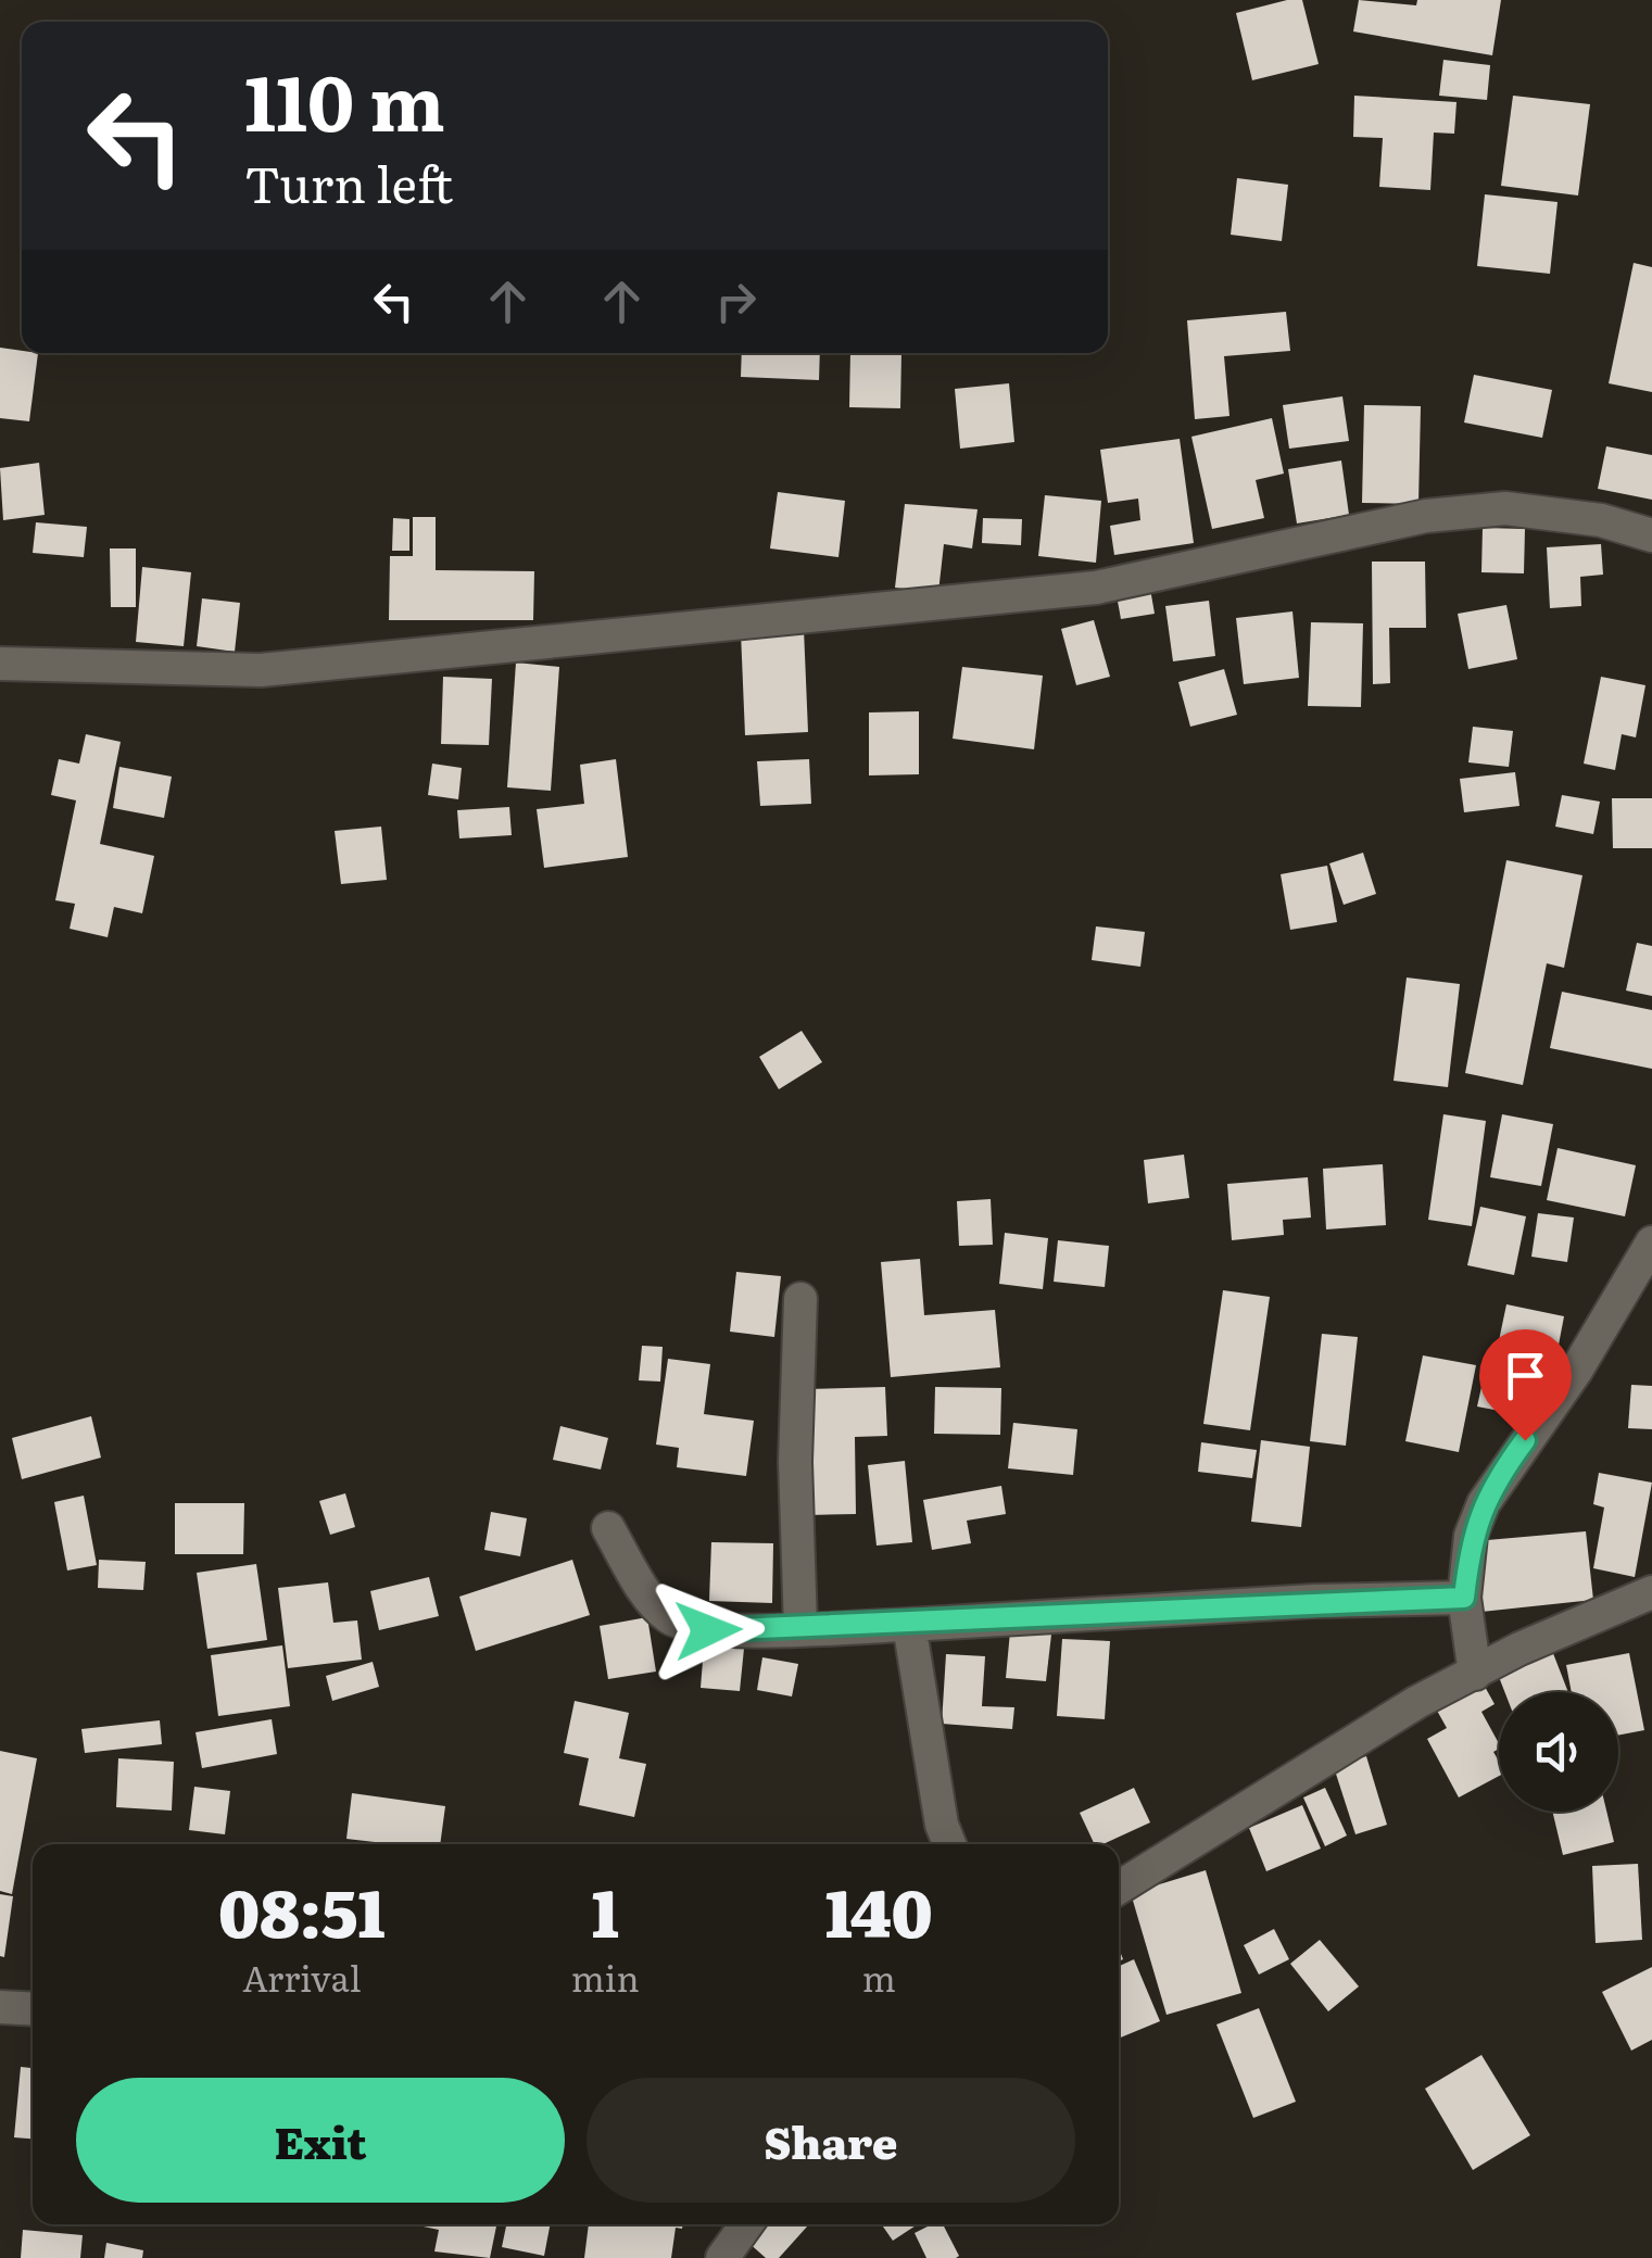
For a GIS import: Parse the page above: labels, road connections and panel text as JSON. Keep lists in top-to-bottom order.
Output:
{
  "page": {
    "turn": ["110 m", "Turn left"],
    "eta": [
      "08:51",
      "Arrival",
      "1",
      "min",
      "140",
      "m"
    ],
    "buttons": ["Exit", "Share"]
  }
}
